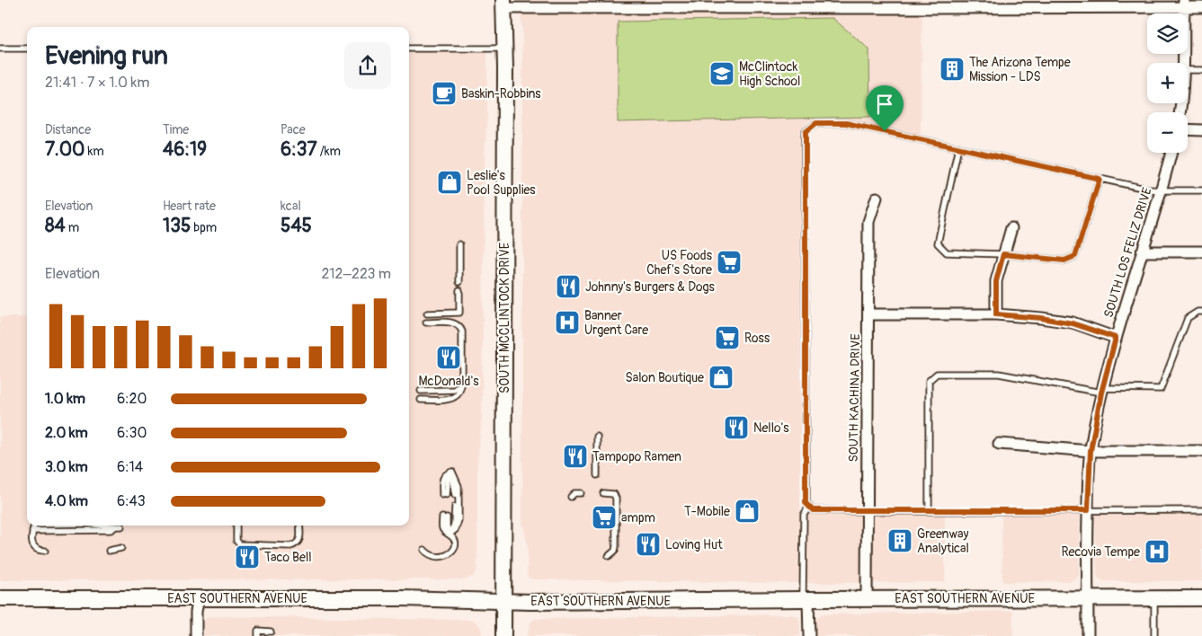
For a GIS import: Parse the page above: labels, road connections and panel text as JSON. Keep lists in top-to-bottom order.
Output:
{
  "streets": {
    "main road": ["SOUTH MCCLINTOCK DRIVE", "EAST SOUTHERN AVENUE"],
    "street": ["SOUTH LOS FELIZ DRIVE", "SOUTH KACHINA DRIVE"]
  },
  "crossings": [
    ["SOUTH LOS FELIZ DRIVE", "EAST SOUTHERN AVENUE"],
    ["SOUTH MCCLINTOCK DRIVE", "EAST SOUTHERN AVENUE"],
    ["SOUTH KACHINA DRIVE", "EAST SOUTHERN AVENUE"]
  ],
  "places": {
    "building": ["The Arizona Tempe Mission - LDS", "Greenway Analytical"],
    "school or university": ["McClintock High School"],
    "cafe": ["Baskin-Robbins"],
    "shop": ["Leslie's Pool Supplies", "Salon Boutique", "T-Mobile"],
    "supermarket": ["US Foods Chef's Store", "Ross", "ampm"],
    "restaurant": [
      "Johnny's Burgers & Dogs",
      "McDonald's",
      "Nello's",
      "Tampopo Ramen",
      "Loving Hut",
      "Taco Bell"
    ],
    "hospital": ["Banner Urgent Care", "Recovia Tempe"]
  },
  "page": {
    "map_buttons": ["+", "−"],
    "heading": ["Evening run", "21:41 · 7 × 1.0 km"],
    "stats": [
      ["Distance", "7.00 km"],
      ["Time", "46:19"],
      ["Pace", "6:37 /km"],
      ["Elevation", "84 m"],
      ["Heart rate", "135 bpm"],
      ["kcal", "545"]
    ],
    "chart": ["Elevation", "212–223 m"],
    "list": [
      {
        "name": "1.0 km",
        "note": "6:20"
      },
      {
        "name": "2.0 km",
        "note": "6:30"
      },
      {
        "name": "3.0 km",
        "note": "6:14"
      },
      {
        "name": "4.0 km",
        "note": "6:43"
      }
    ]
  }
}
